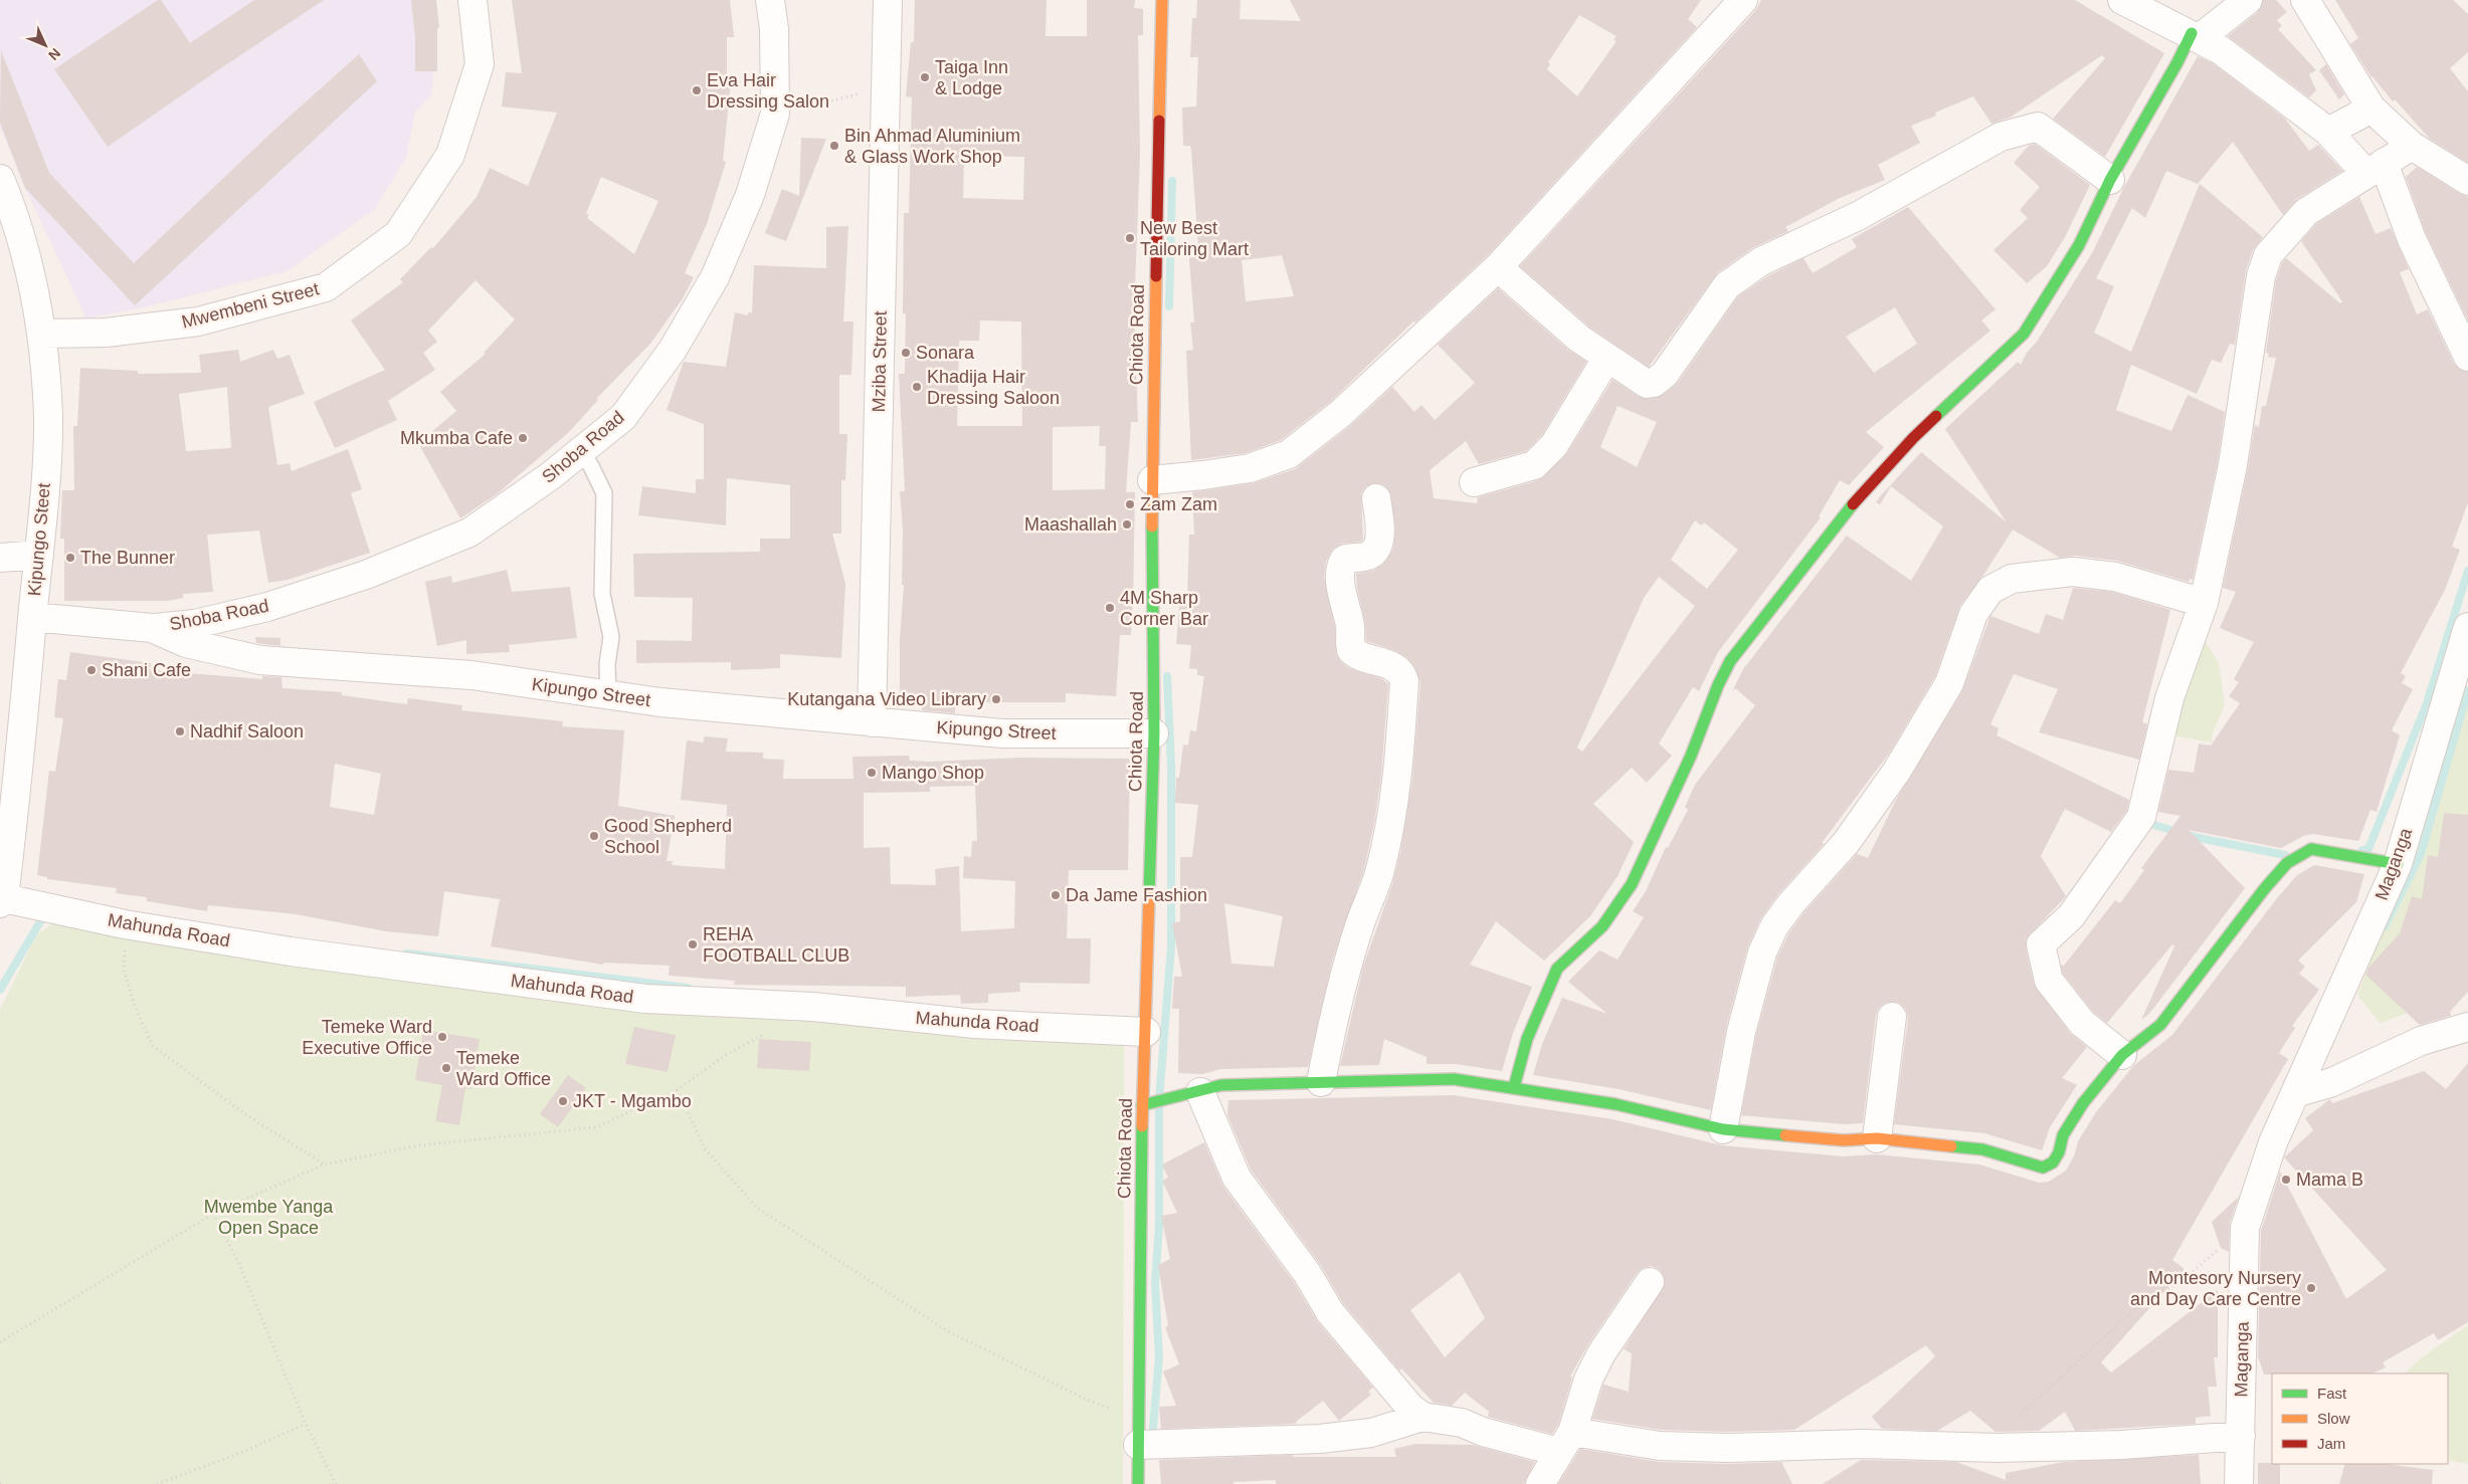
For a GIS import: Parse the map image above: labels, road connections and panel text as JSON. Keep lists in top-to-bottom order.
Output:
{
  "streets": {
    "street": [
      "Mwembeni Street",
      "Chiota Road",
      "Mziba Street",
      "Shoba Road",
      "Kipungo Steet",
      "Kipungo Street",
      "Maganga",
      "Mahunda Road"
    ]
  },
  "crossings": [
    ["Mwembeni Street", "Kipungo Steet"],
    ["Chiota Road", "Kipungo Street"],
    ["Chiota Road", "Mahunda Road"],
    ["Mziba Street", "Kipungo Street"],
    ["Shoba Road", "Kipungo Street"],
    ["Kipungo Steet", "Kipungo Street"],
    ["Kipungo Steet", "Mahunda Road"]
  ],
  "parks": ["Mwembe Yanga Open Space"],
  "places": [
    "Taiga Inn & Lodge",
    "Eva Hair Dressing Salon",
    "Bin Ahmad Aluminium & Glass Work Shop",
    "New Best Tailoring Mart",
    "Sonara",
    "Khadija Hair Dressing Saloon",
    "Mkumba Cafe",
    "Zam Zam",
    "Maashallah",
    "The Bunner",
    "4M Sharp Corner Bar",
    "Shani Cafe",
    "Kutangana Video Library",
    "Nadhif Saloon",
    "Mango Shop",
    "Good Shepherd School",
    "Da Jame Fashion",
    "REHA FOOTBALL CLUB",
    "Temeke Ward Executive Office",
    "Temeke Ward Office",
    "JKT - Mgambo",
    "Mama B",
    "Montesory Nursery and Day Care Centre"
  ],
  "legend": ["Fast", "Slow", "Jam"],
  "north": "bottom right"
}
